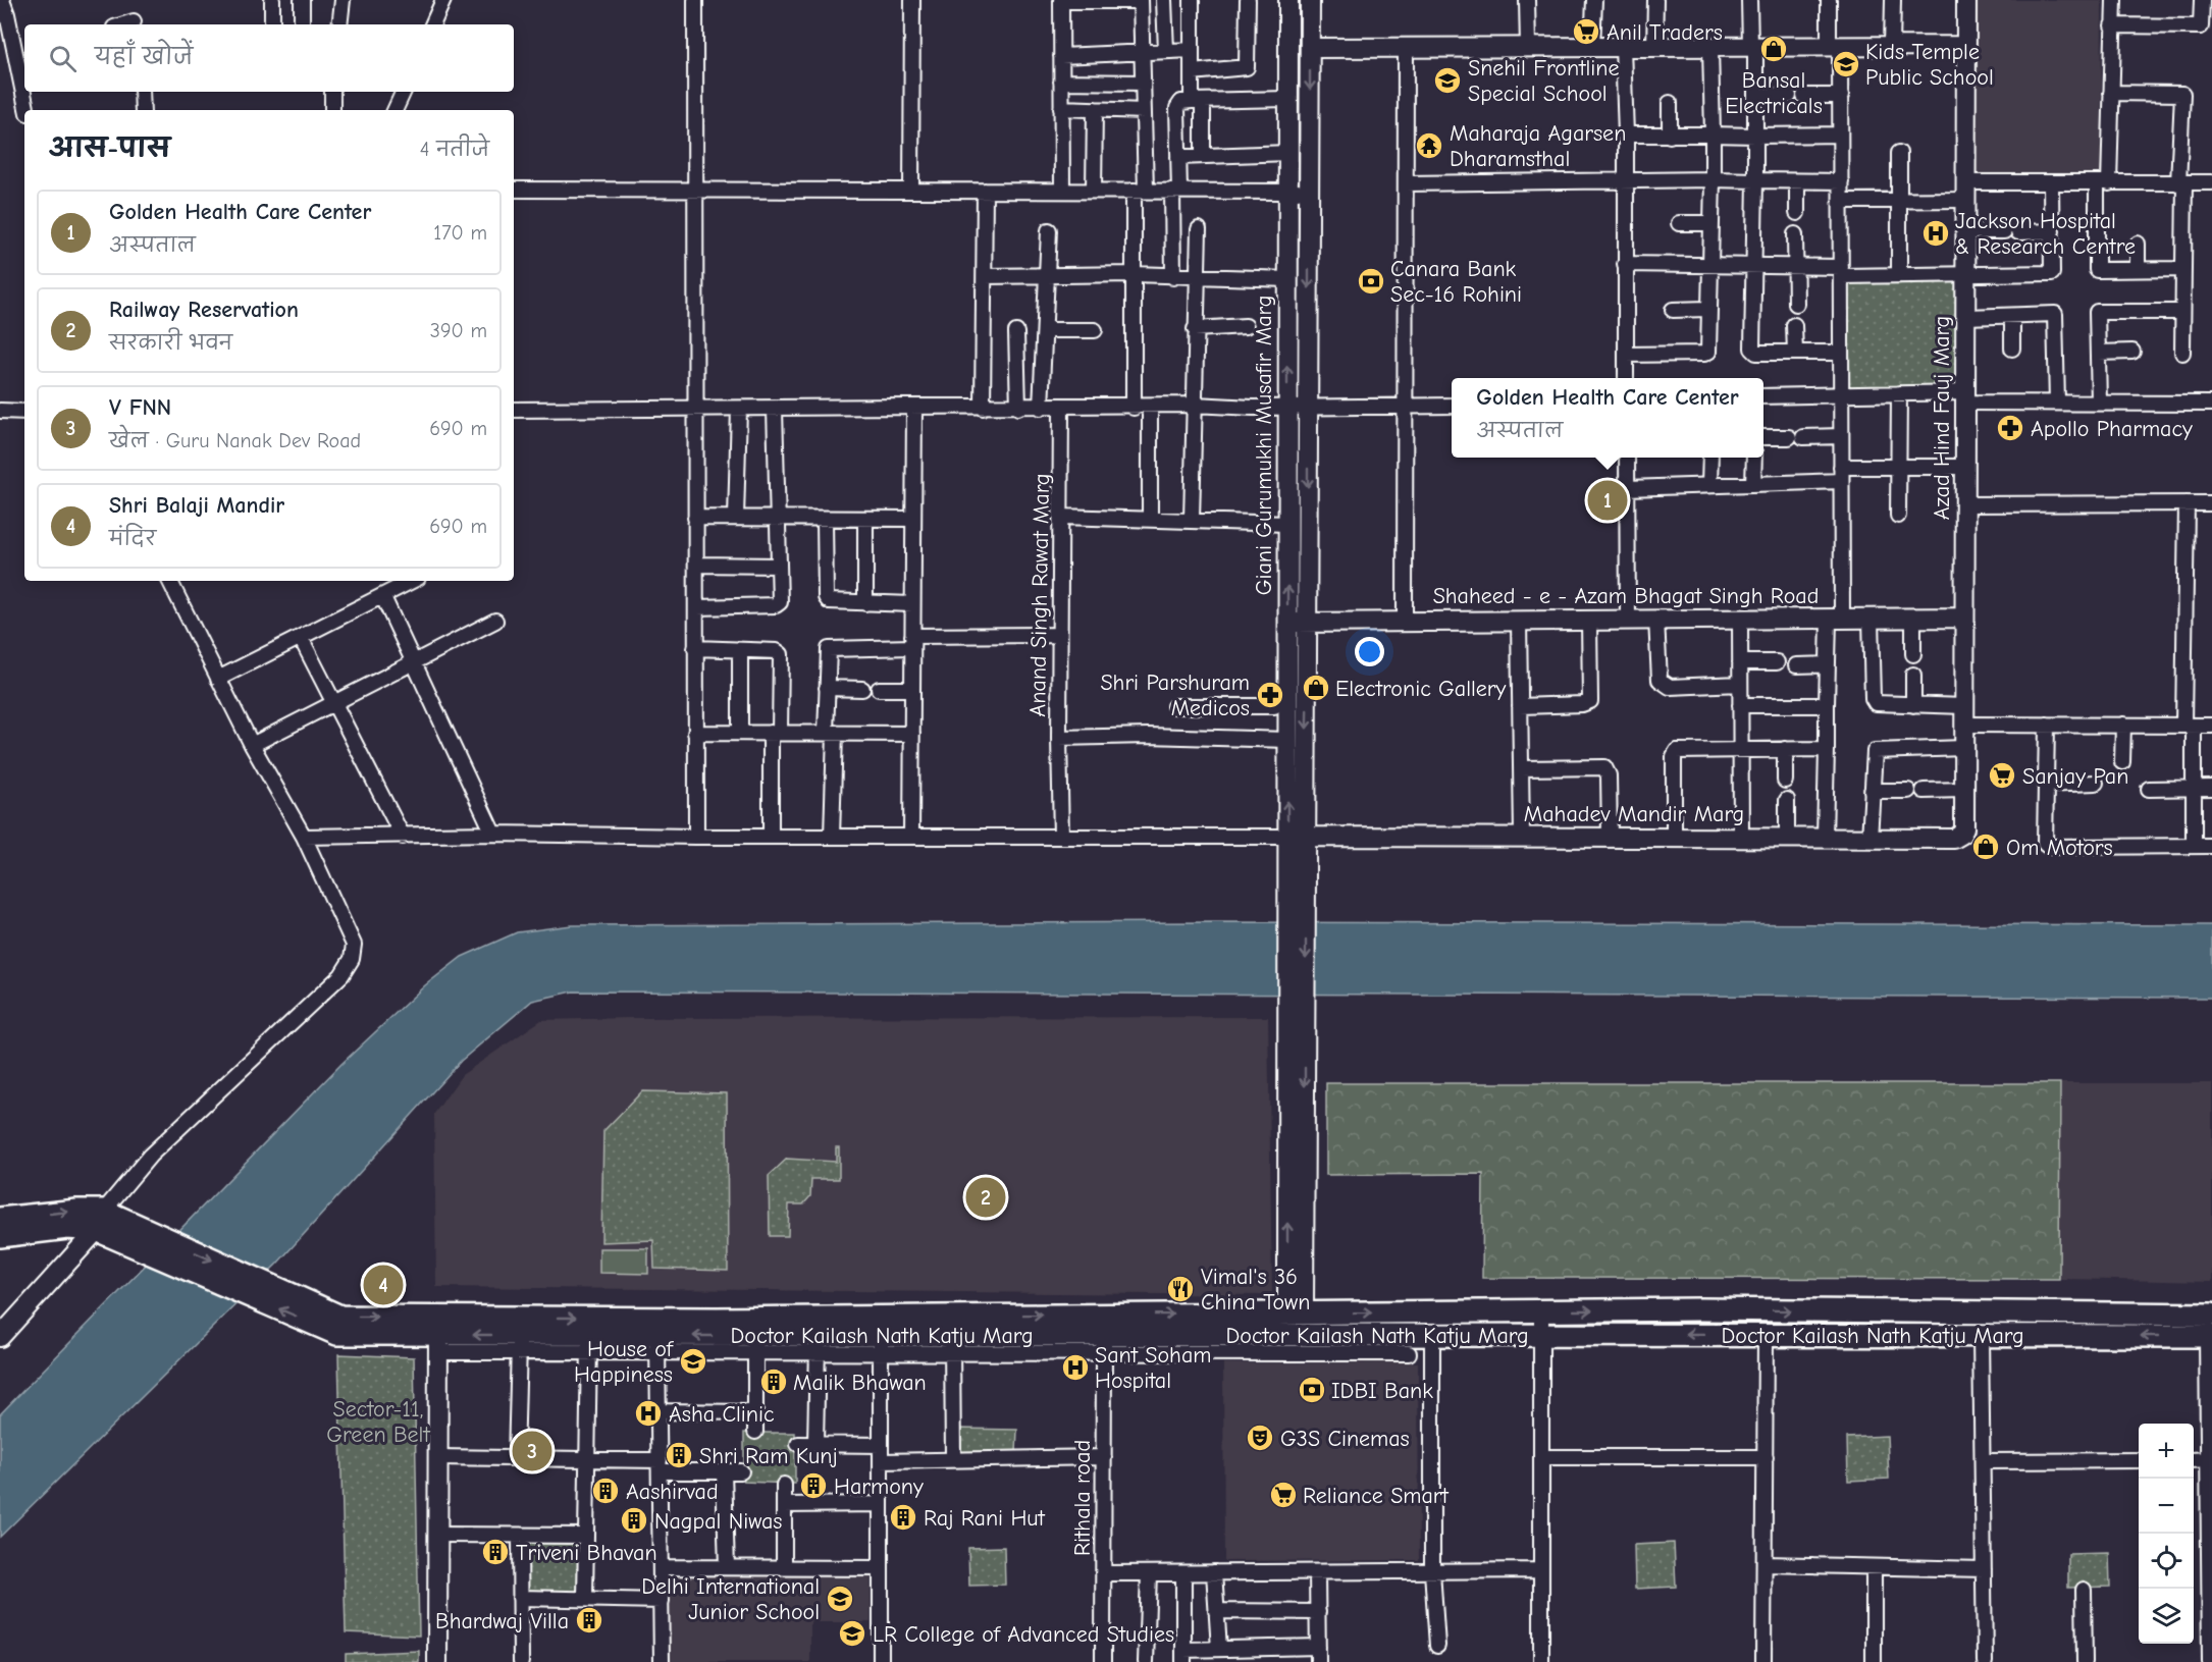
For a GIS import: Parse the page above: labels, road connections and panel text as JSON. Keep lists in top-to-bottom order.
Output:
{
  "streets": {
    "main road": ["Doctor Kailash Nath Katju Marg"],
    "street": [
      "Azad Hind Fauj Marg",
      "Giani Gurumukhi Musafir Marg",
      "Anand Singh Rawat Marg",
      "Shaheed - e - Azam Bhagat Singh Road",
      "Mahadev Mandir Marg",
      "Rithala road"
    ]
  },
  "crossings": [
    ["Azad Hind Fauj Marg", "Shaheed - e - Azam Bhagat Singh Road"],
    ["Azad Hind Fauj Marg", "Mahadev Mandir Marg"],
    ["Giani Gurumukhi Musafir Marg", "Anand Singh Rawat Marg"],
    ["Giani Gurumukhi Musafir Marg", "Shaheed - e - Azam Bhagat Singh Road"],
    ["Giani Gurumukhi Musafir Marg", "Mahadev Mandir Marg"],
    ["Giani Gurumukhi Musafir Marg", "Doctor Kailash Nath Katju Marg"],
    ["Doctor Kailash Nath Katju Marg", "Rithala road"]
  ],
  "parks": ["Sector-11, Green Belt"],
  "places": {
    "supermarket": ["Anil Traders", "Sanjay Pan", "Reliance Smart"],
    "shop": ["Bansal Electricals", "Electronic Gallery", "Om Motors"],
    "school or university": [
      "Kids Temple Public School",
      "Snehil Frontline Special School",
      "House of Happiness",
      "Delhi International Junior School",
      "LR College of Advanced Studies"
    ],
    "temple": ["Maharaja Agarsen Dharamsthal"],
    "hospital": ["Jackson Hospital & Research Centre", "Sant Soham Hospital", "Asha Clinic"],
    "bank": ["Canara Bank Sec-16 Rohini", "IDBI Bank"],
    "pharmacy": ["Apollo Pharmacy", "Shri Parshuram Medicos"],
    "restaurant": ["Vimal's 36 China Town"],
    "building": [
      "Malik Bhawan",
      "Shri Ram Kunj",
      "Harmony",
      "Aashirvad",
      "Raj Rani Hut",
      "Nagpal Niwas",
      "Triveni Bhavan",
      "Bhardwaj Villa"
    ],
    "theatre": ["G3S Cinemas"]
  },
  "page": {
    "search": "यहाँ खोजें",
    "heading": ["आस-पास", "4 नतीजे"],
    "list": [
      {
        "mark": "1",
        "name": "Golden Health Care Center",
        "note": "अस्पताल",
        "value": "170 m"
      },
      {
        "mark": "2",
        "name": "Railway Reservation",
        "note": "सरकारी भवन",
        "value": "390 m"
      },
      {
        "mark": "3",
        "name": "V FNN",
        "note": "खेल · Guru Nanak Dev Road",
        "value": "690 m"
      },
      {
        "mark": "4",
        "name": "Shri Balaji Mandir",
        "note": "मंदिर",
        "value": "690 m"
      }
    ],
    "popup": ["Golden Health Care Center", "अस्पताल"],
    "pins": [
      "1",
      "2",
      "4",
      "3"
    ],
    "map_buttons": ["+", "−"]
  }
}
